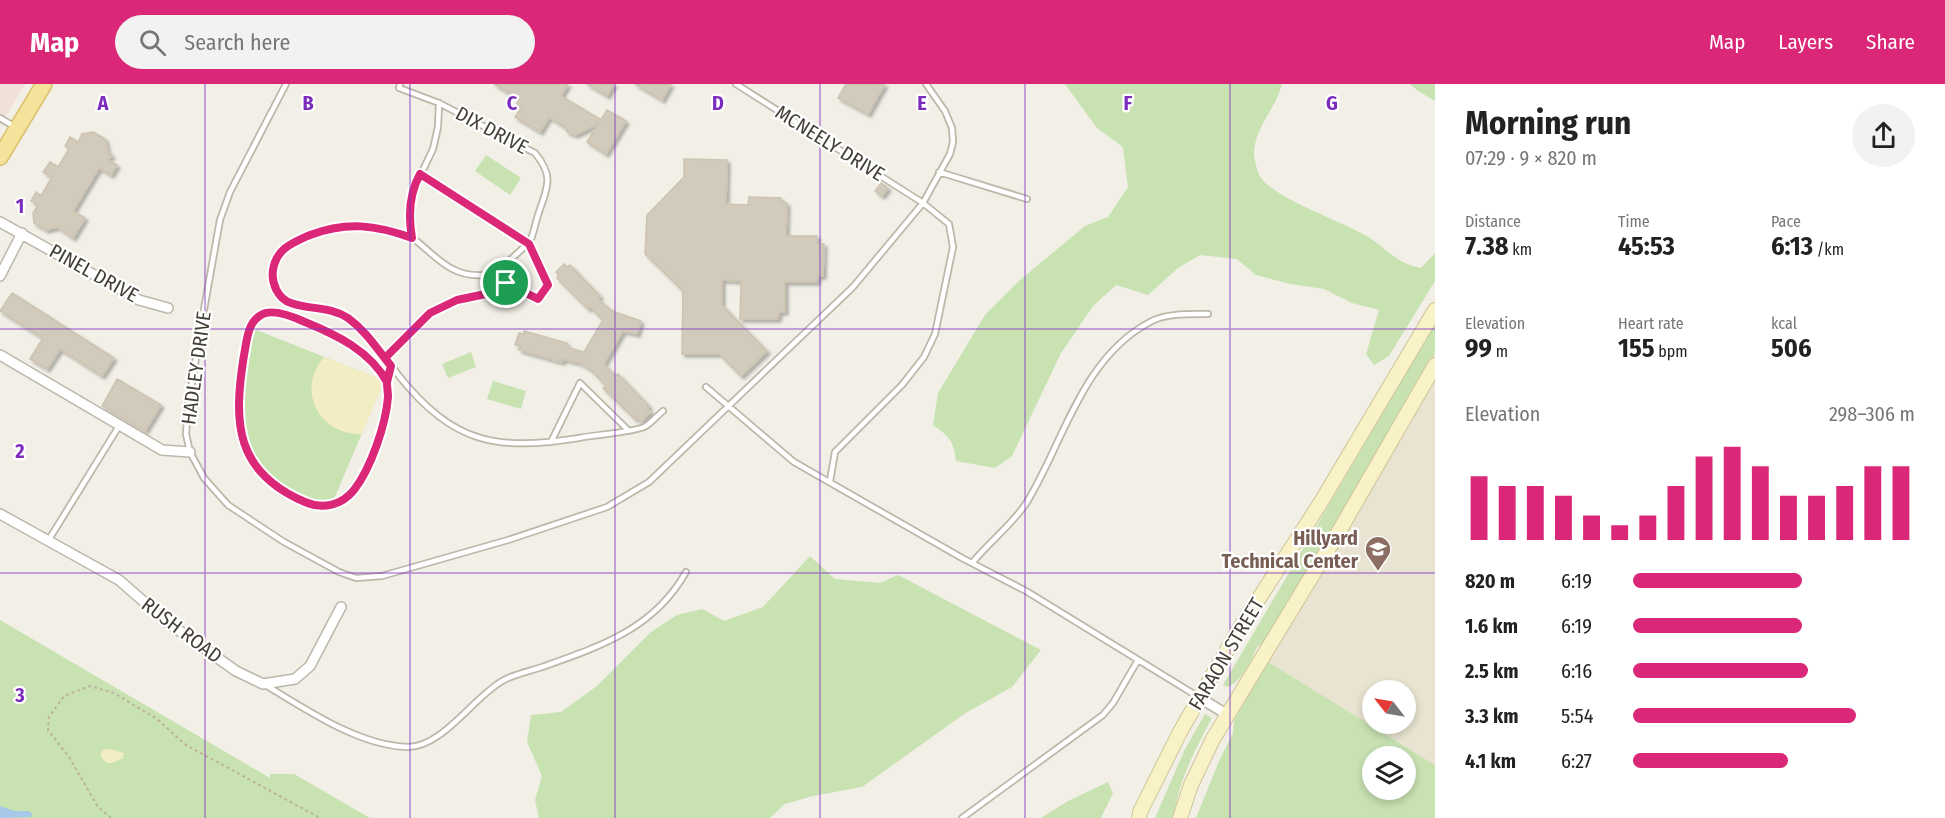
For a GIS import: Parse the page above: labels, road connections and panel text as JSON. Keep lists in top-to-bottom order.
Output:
{
  "streets": {
    "main road": ["FARAON STREET"],
    "street": ["PINEL DRIVE", "HADLEY DRIVE", "RUSH ROAD"],
    "lane": ["DIX DRIVE", "MCNEELY DRIVE"]
  },
  "places": {
    "school or university": ["Hillyard Technical Center"]
  },
  "north": "top left",
  "page": {
    "header": "Map",
    "search": "Search here",
    "nav": ["Map", "Layers", "Share"],
    "heading": ["Morning run", "07:29 · 9 × 820 m"],
    "stats": [
      ["Distance", "7.38 km"],
      ["Time", "45:53"],
      ["Pace", "6:13 /km"],
      ["Elevation", "99 m"],
      ["Heart rate", "155 bpm"],
      ["kcal", "506"]
    ],
    "chart": ["Elevation", "298–306 m"],
    "list": [
      {
        "name": "820 m",
        "note": "6:19"
      },
      {
        "name": "1.6 km",
        "note": "6:19"
      },
      {
        "name": "2.5 km",
        "note": "6:16"
      },
      {
        "name": "3.3 km",
        "note": "5:54"
      },
      {
        "name": "4.1 km",
        "note": "6:27"
      }
    ]
  },
  "grid": {
    "columns": [
      "A",
      "B",
      "C",
      "D",
      "E",
      "F",
      "G"
    ],
    "rows": ["1", "2", "3"]
  }
}
